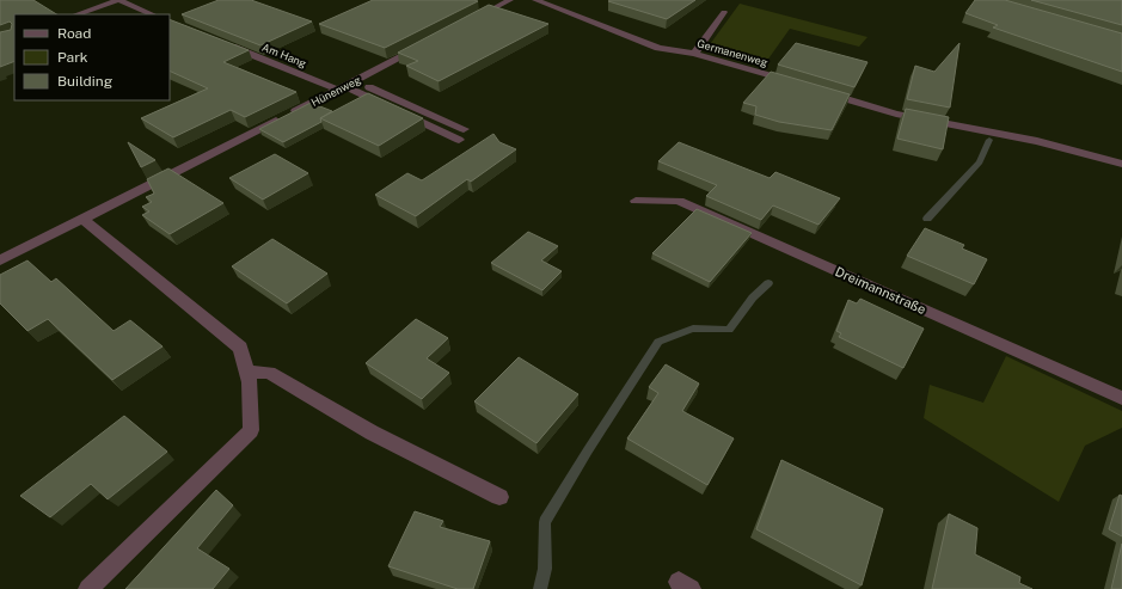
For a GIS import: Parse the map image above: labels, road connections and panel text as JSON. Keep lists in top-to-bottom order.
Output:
{
  "streets": {
    "street": [
      "Germanenweg",
      "Am Hang",
      "Hünenweg",
      "Dreimannstraße"
    ]
  },
  "crossings": [
    ["Am Hang", "Hünenweg"]
  ],
  "legend": ["Road", "Park", "Building"]
}
